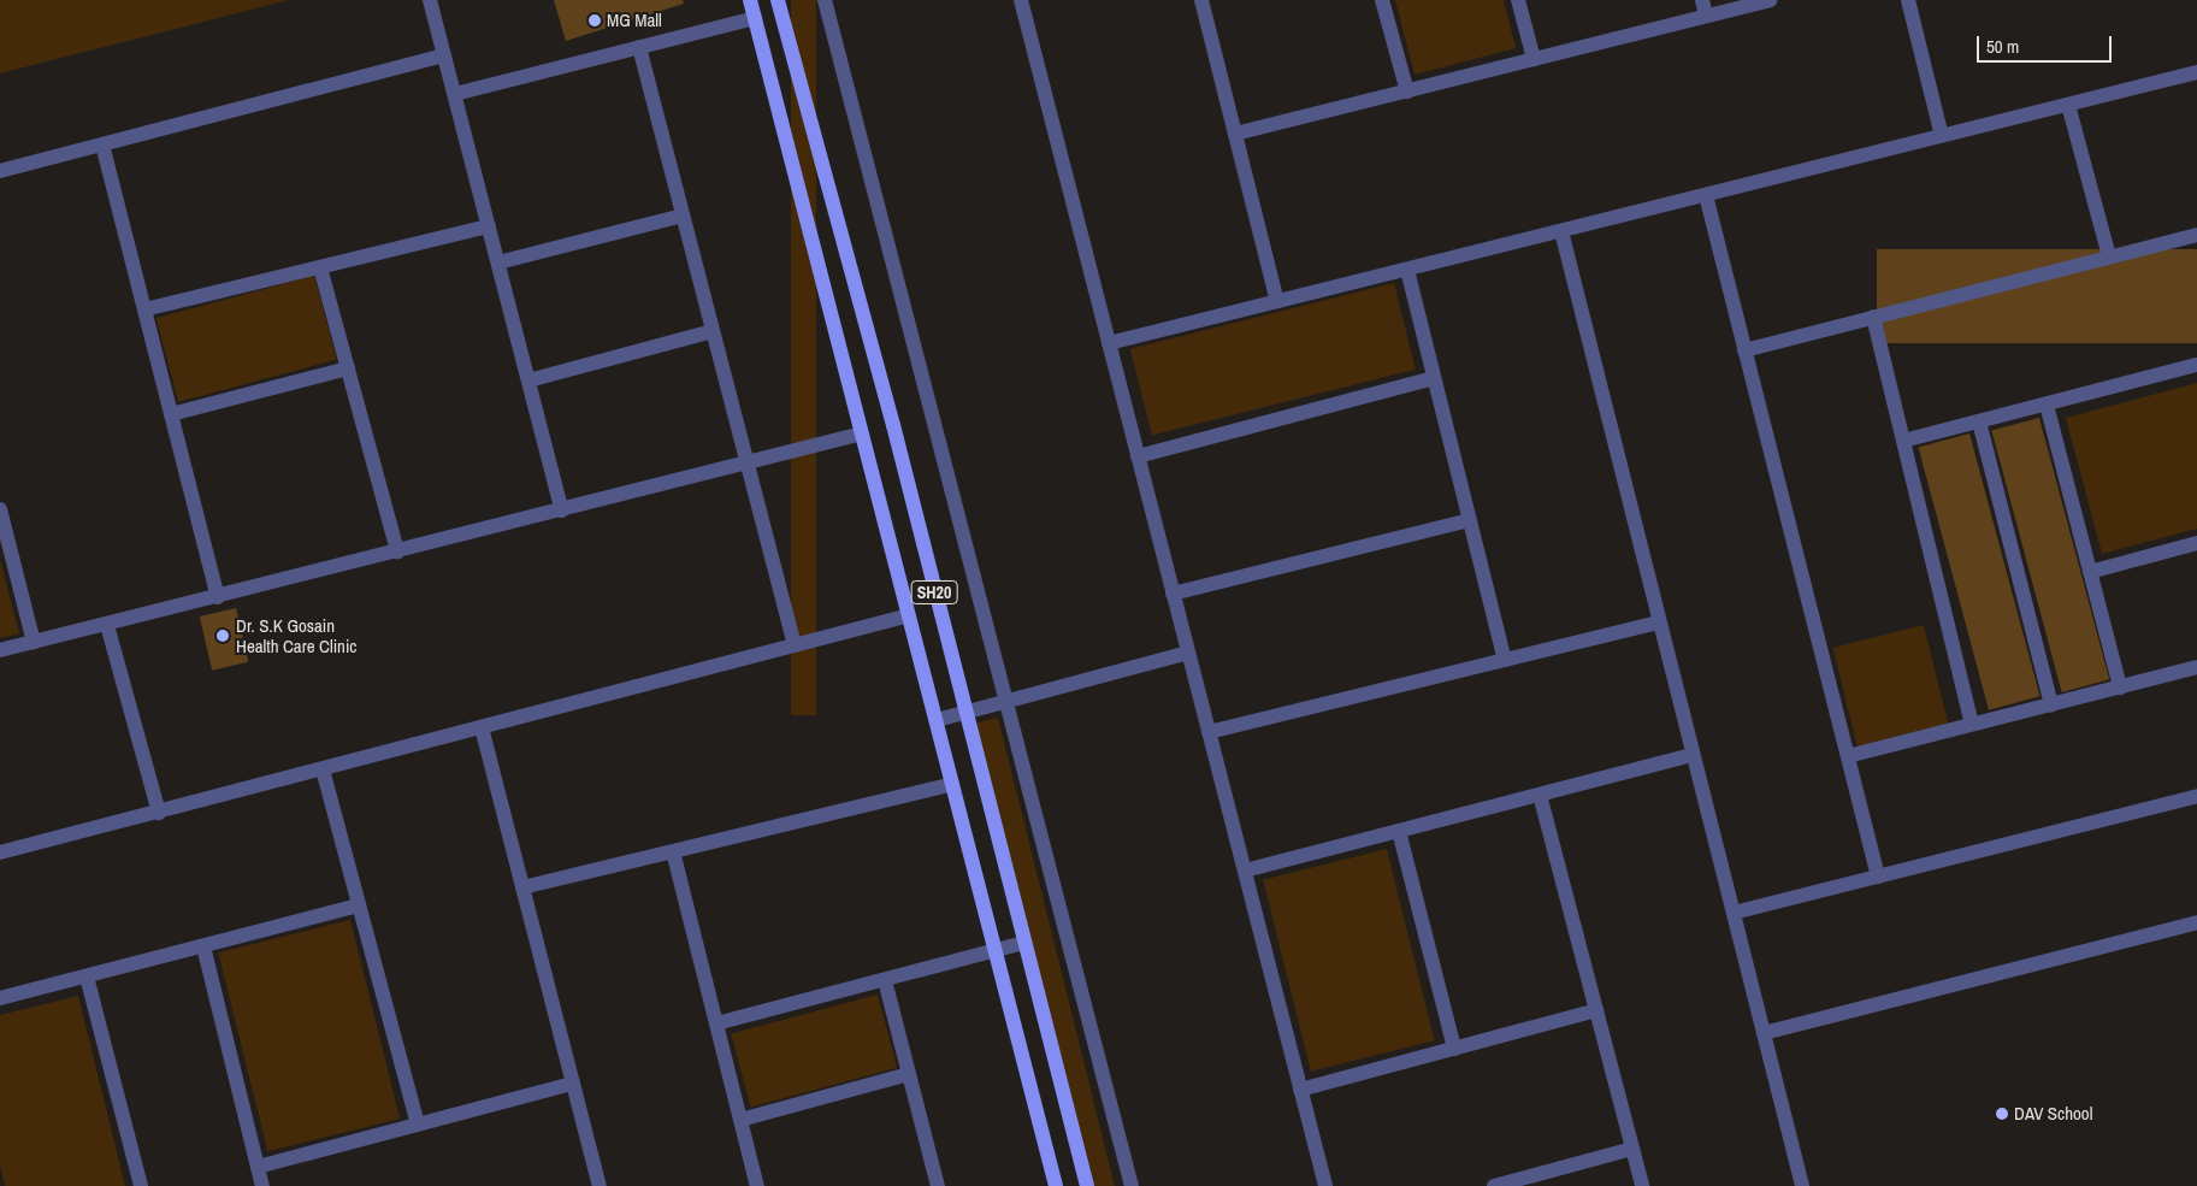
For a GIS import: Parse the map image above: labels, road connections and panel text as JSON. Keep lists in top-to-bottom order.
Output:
{
  "streets": {
    "main road": ["SH20"]
  },
  "places": ["MG Mall", "Dr. S.K Gosain Health Care Clinic", "DAV School"],
  "scale_bar": "50 m"
}
